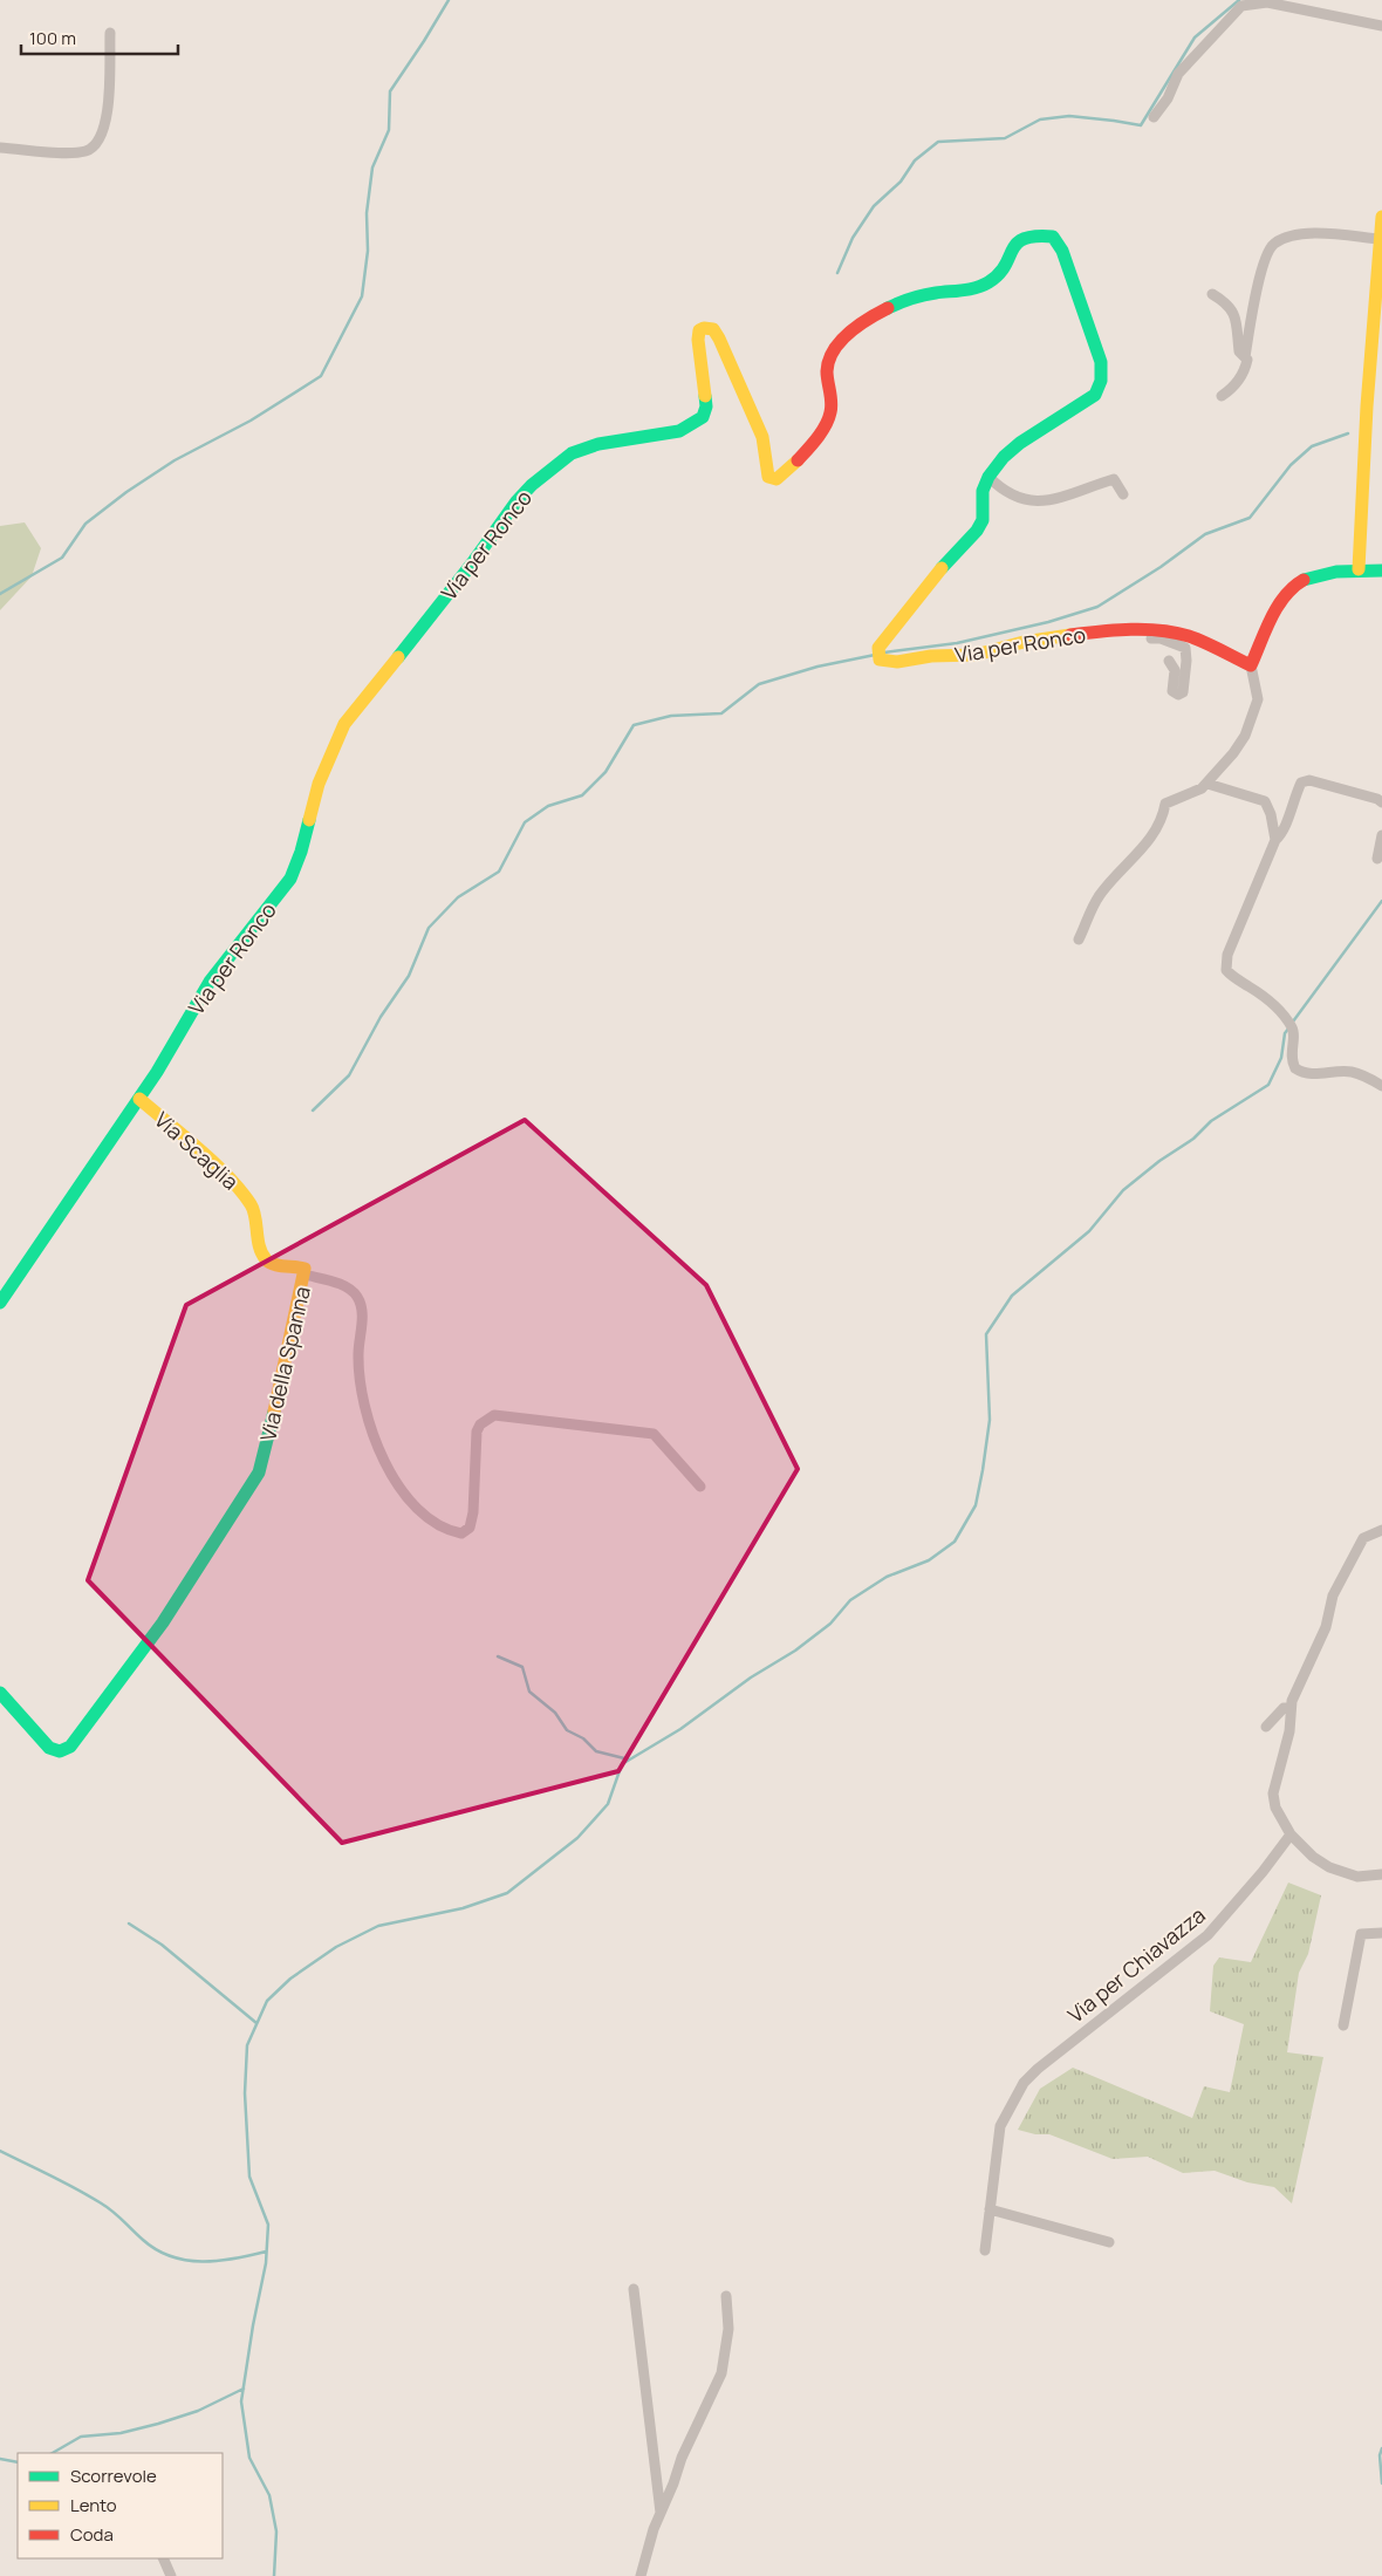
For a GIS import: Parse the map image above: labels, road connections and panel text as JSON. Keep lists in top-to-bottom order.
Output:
{
  "streets": {
    "street": [
      "Via per Ronco",
      "Via Scaglia",
      "Via della Spanna",
      "Via per Chiavazza"
    ]
  },
  "crossings": [
    ["Via per Ronco", "Via Scaglia"],
    ["Via Scaglia", "Via della Spanna"]
  ],
  "legend": ["Scorrevole", "Lento", "Coda"],
  "scale_bar": "100 m"
}
